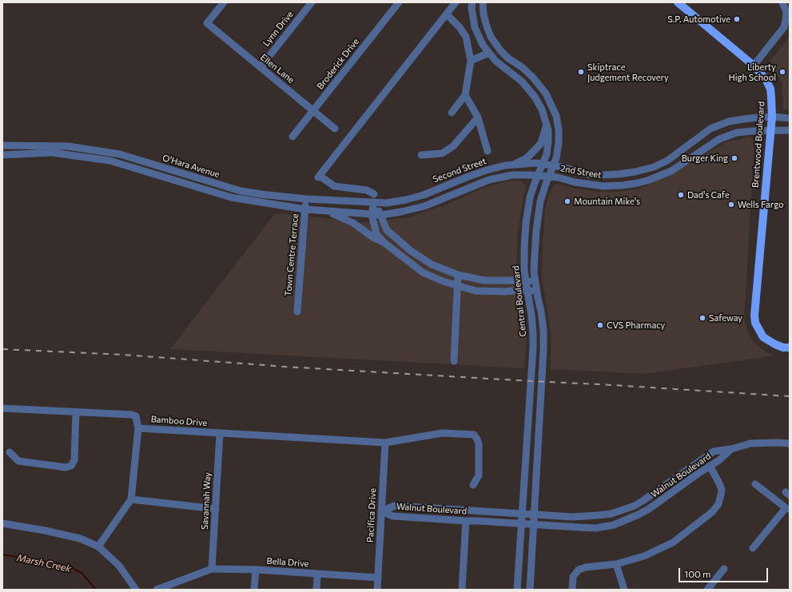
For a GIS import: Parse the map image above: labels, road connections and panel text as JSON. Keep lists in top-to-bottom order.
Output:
{
  "streets": {
    "main road": ["Brentwood Boulevard"],
    "street": [
      "Lynn Drive",
      "Broderick Drive",
      "Ellen Lane",
      "O'Hara Avenue",
      "Second Street",
      "2nd Street",
      "Town Centre Terrace",
      "Central Boulevard",
      "Bamboo Drive",
      "Walnut Boulevard",
      "Savannah Way",
      "Pacifica Drive",
      "Bella Drive"
    ]
  },
  "crossings": [
    ["Lynn Drive", "Ellen Lane"],
    ["Broderick Drive", "Ellen Lane"],
    ["Brentwood Boulevard", "2nd Street"],
    ["O'Hara Avenue", "Second Street"],
    ["O'Hara Avenue", "2nd Street"],
    ["O'Hara Avenue", "Town Centre Terrace"],
    ["Second Street", "2nd Street"],
    ["Second Street", "Central Boulevard"],
    ["2nd Street", "Central Boulevard"],
    ["Central Boulevard", "Walnut Boulevard"],
    ["Bamboo Drive", "Savannah Way"],
    ["Bamboo Drive", "Pacifica Drive"],
    ["Walnut Boulevard", "Pacifica Drive"],
    ["Savannah Way", "Bella Drive"],
    ["Pacifica Drive", "Bella Drive"]
  ],
  "water": ["Marsh Creek"],
  "places": [
    "S.P. Automotive",
    "Skiptrace Judgement Recovery",
    "Liberty High School",
    "Burger King",
    "Dad's Cafe",
    "Mountain Mike's",
    "Wells Fargo",
    "Safeway",
    "CVS Pharmacy"
  ],
  "scale_bar": "100 m"
}
